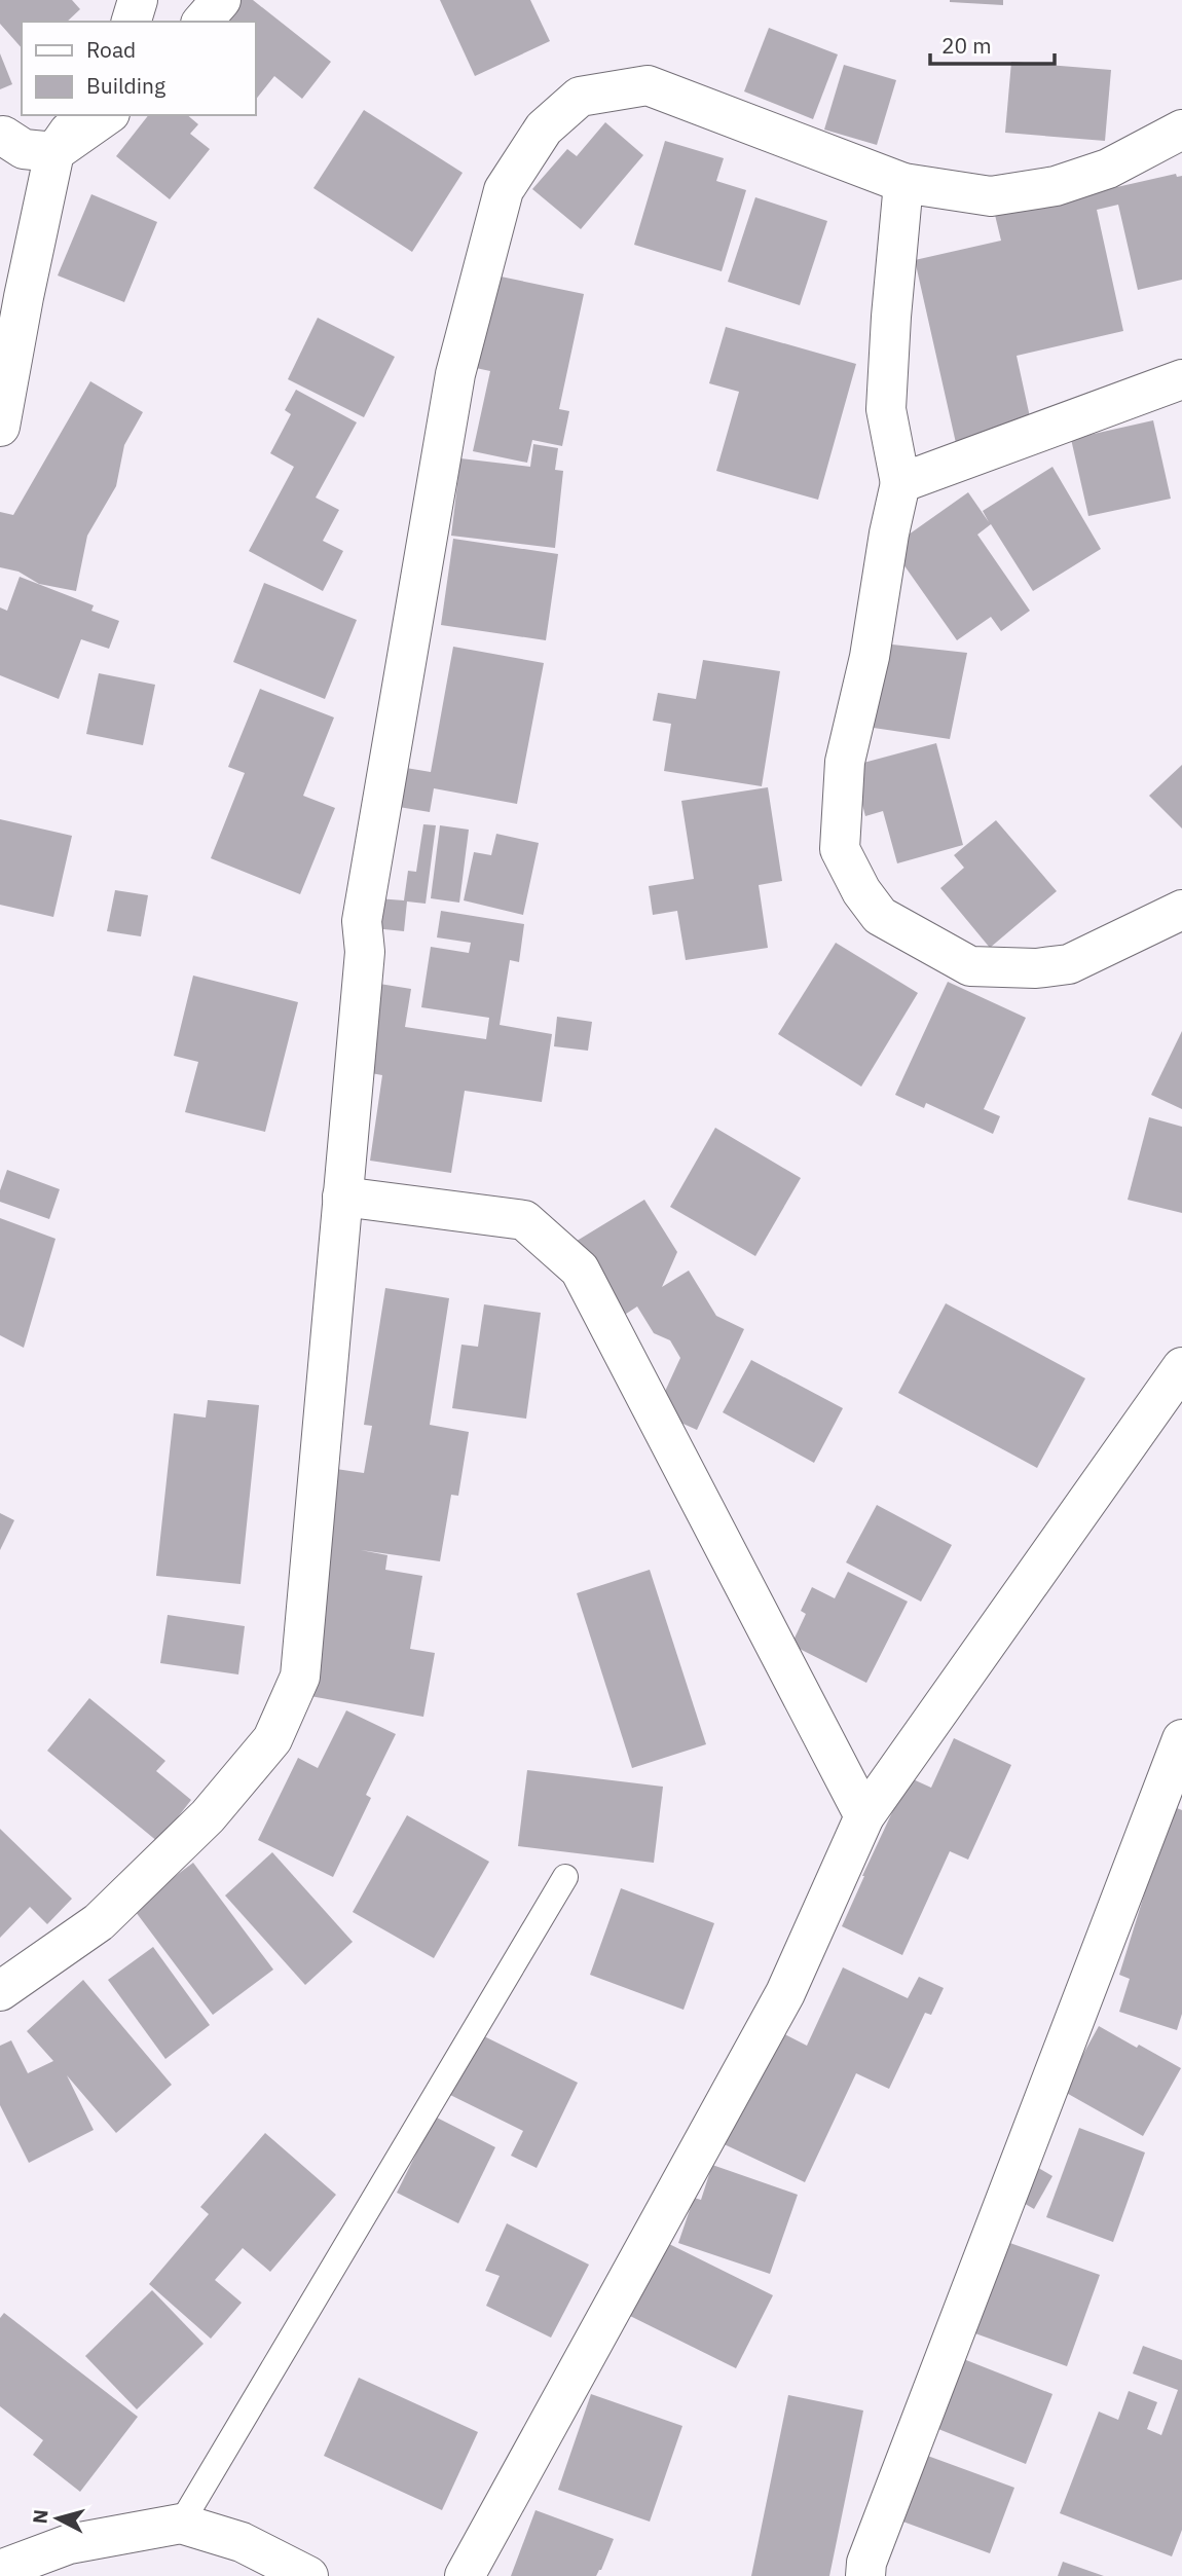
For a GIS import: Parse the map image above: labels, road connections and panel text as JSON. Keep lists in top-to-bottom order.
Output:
{
  "legend": ["Road", "Building"],
  "scale_bar": "20 m",
  "north": "left"
}
